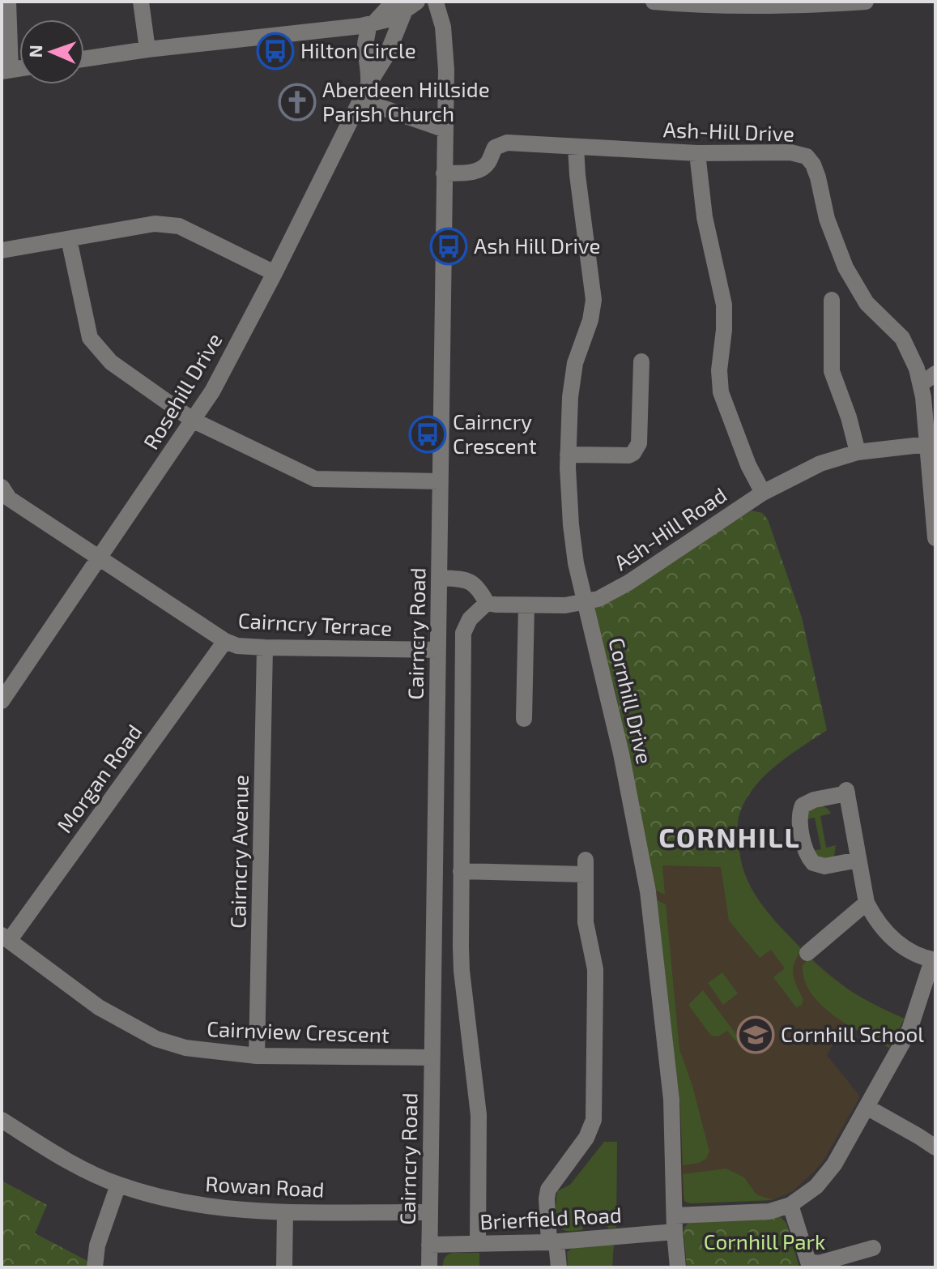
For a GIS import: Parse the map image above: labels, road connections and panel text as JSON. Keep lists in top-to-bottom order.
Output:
{
  "streets": {
    "street": [
      "Ash-Hill Drive",
      "Rosehill Drive",
      "Ash-Hill Road",
      "Cairncry Terrace",
      "Cairncry Road",
      "Cornhill Drive",
      "Morgan Road",
      "Cairncry Avenue",
      "Cairnview Crescent",
      "Rowan Road",
      "Brierfield Road"
    ]
  },
  "crossings": [
    ["Ash-Hill Drive", "Ash-Hill Road"],
    ["Ash-Hill Drive", "Cairncry Road"],
    ["Ash-Hill Drive", "Cornhill Drive"],
    ["Rosehill Drive", "Cairncry Terrace"],
    ["Ash-Hill Road", "Cornhill Drive"],
    ["Cairncry Terrace", "Cairncry Road"],
    ["Cairncry Terrace", "Morgan Road"],
    ["Cairncry Terrace", "Cairncry Avenue"],
    ["Cairncry Road", "Cairnview Crescent"],
    ["Cairncry Road", "Rowan Road"],
    ["Cairncry Road", "Brierfield Road"],
    ["Cornhill Drive", "Brierfield Road"],
    ["Morgan Road", "Cairnview Crescent"],
    ["Cairncry Avenue", "Cairnview Crescent"]
  ],
  "districts": ["CORNHILL"],
  "parks": ["Cornhill Park"],
  "places": {
    "bus stop": ["Hilton Circle", "Ash Hill Drive", "Cairncry Crescent"],
    "church": ["Aberdeen Hillside Parish Church"],
    "school or university": ["Cornhill School"]
  },
  "north": "left"
}
